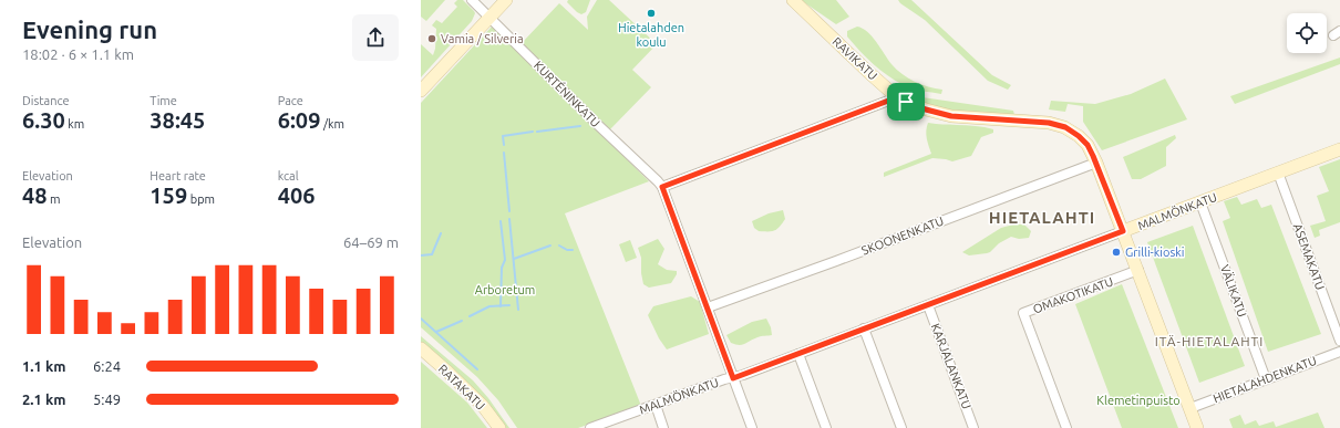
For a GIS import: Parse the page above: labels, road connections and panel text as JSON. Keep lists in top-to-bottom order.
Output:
{
  "streets": {
    "street": [
      "RAVIKATU",
      "KURTÉNINKATU",
      "MALMÖNKATU",
      "SKOONENKATU",
      "ASEMAKATU",
      "VÄLIKATU",
      "OMAKOTIKATU",
      "KARJALANKATU",
      "HIETALAHDENKATU",
      "RATAKATU"
    ]
  },
  "crossings": [
    ["RAVIKATU", "MALMÖNKATU"],
    ["RAVIKATU", "SKOONENKATU"],
    ["RAVIKATU", "OMAKOTIKATU"],
    ["RAVIKATU", "HIETALAHDENKATU"],
    ["MALMÖNKATU", "ASEMAKATU"],
    ["MALMÖNKATU", "VÄLIKATU"],
    ["MALMÖNKATU", "KARJALANKATU"],
    ["VÄLIKATU", "HIETALAHDENKATU"]
  ],
  "districts": ["HIETALAHTI", "ITÄ-HIETALAHTI"],
  "parks": ["Arboretum", "Klemetinpuisto"],
  "places": ["Hietalahden koulu", "Vamia / Silveria", "Grilli-kioski"],
  "page": {
    "heading": ["Evening run", "18:02 · 6 × 1.1 km"],
    "stats": [
      ["Distance", "6.30 km"],
      ["Time", "38:45"],
      ["Pace", "6:09 /km"],
      ["Elevation", "48 m"],
      ["Heart rate", "159 bpm"],
      ["kcal", "406"]
    ],
    "chart": ["Elevation", "64–69 m"],
    "list": [
      {
        "name": "1.1 km",
        "note": "6:24"
      },
      {
        "name": "2.1 km",
        "note": "5:49"
      }
    ]
  }
}
